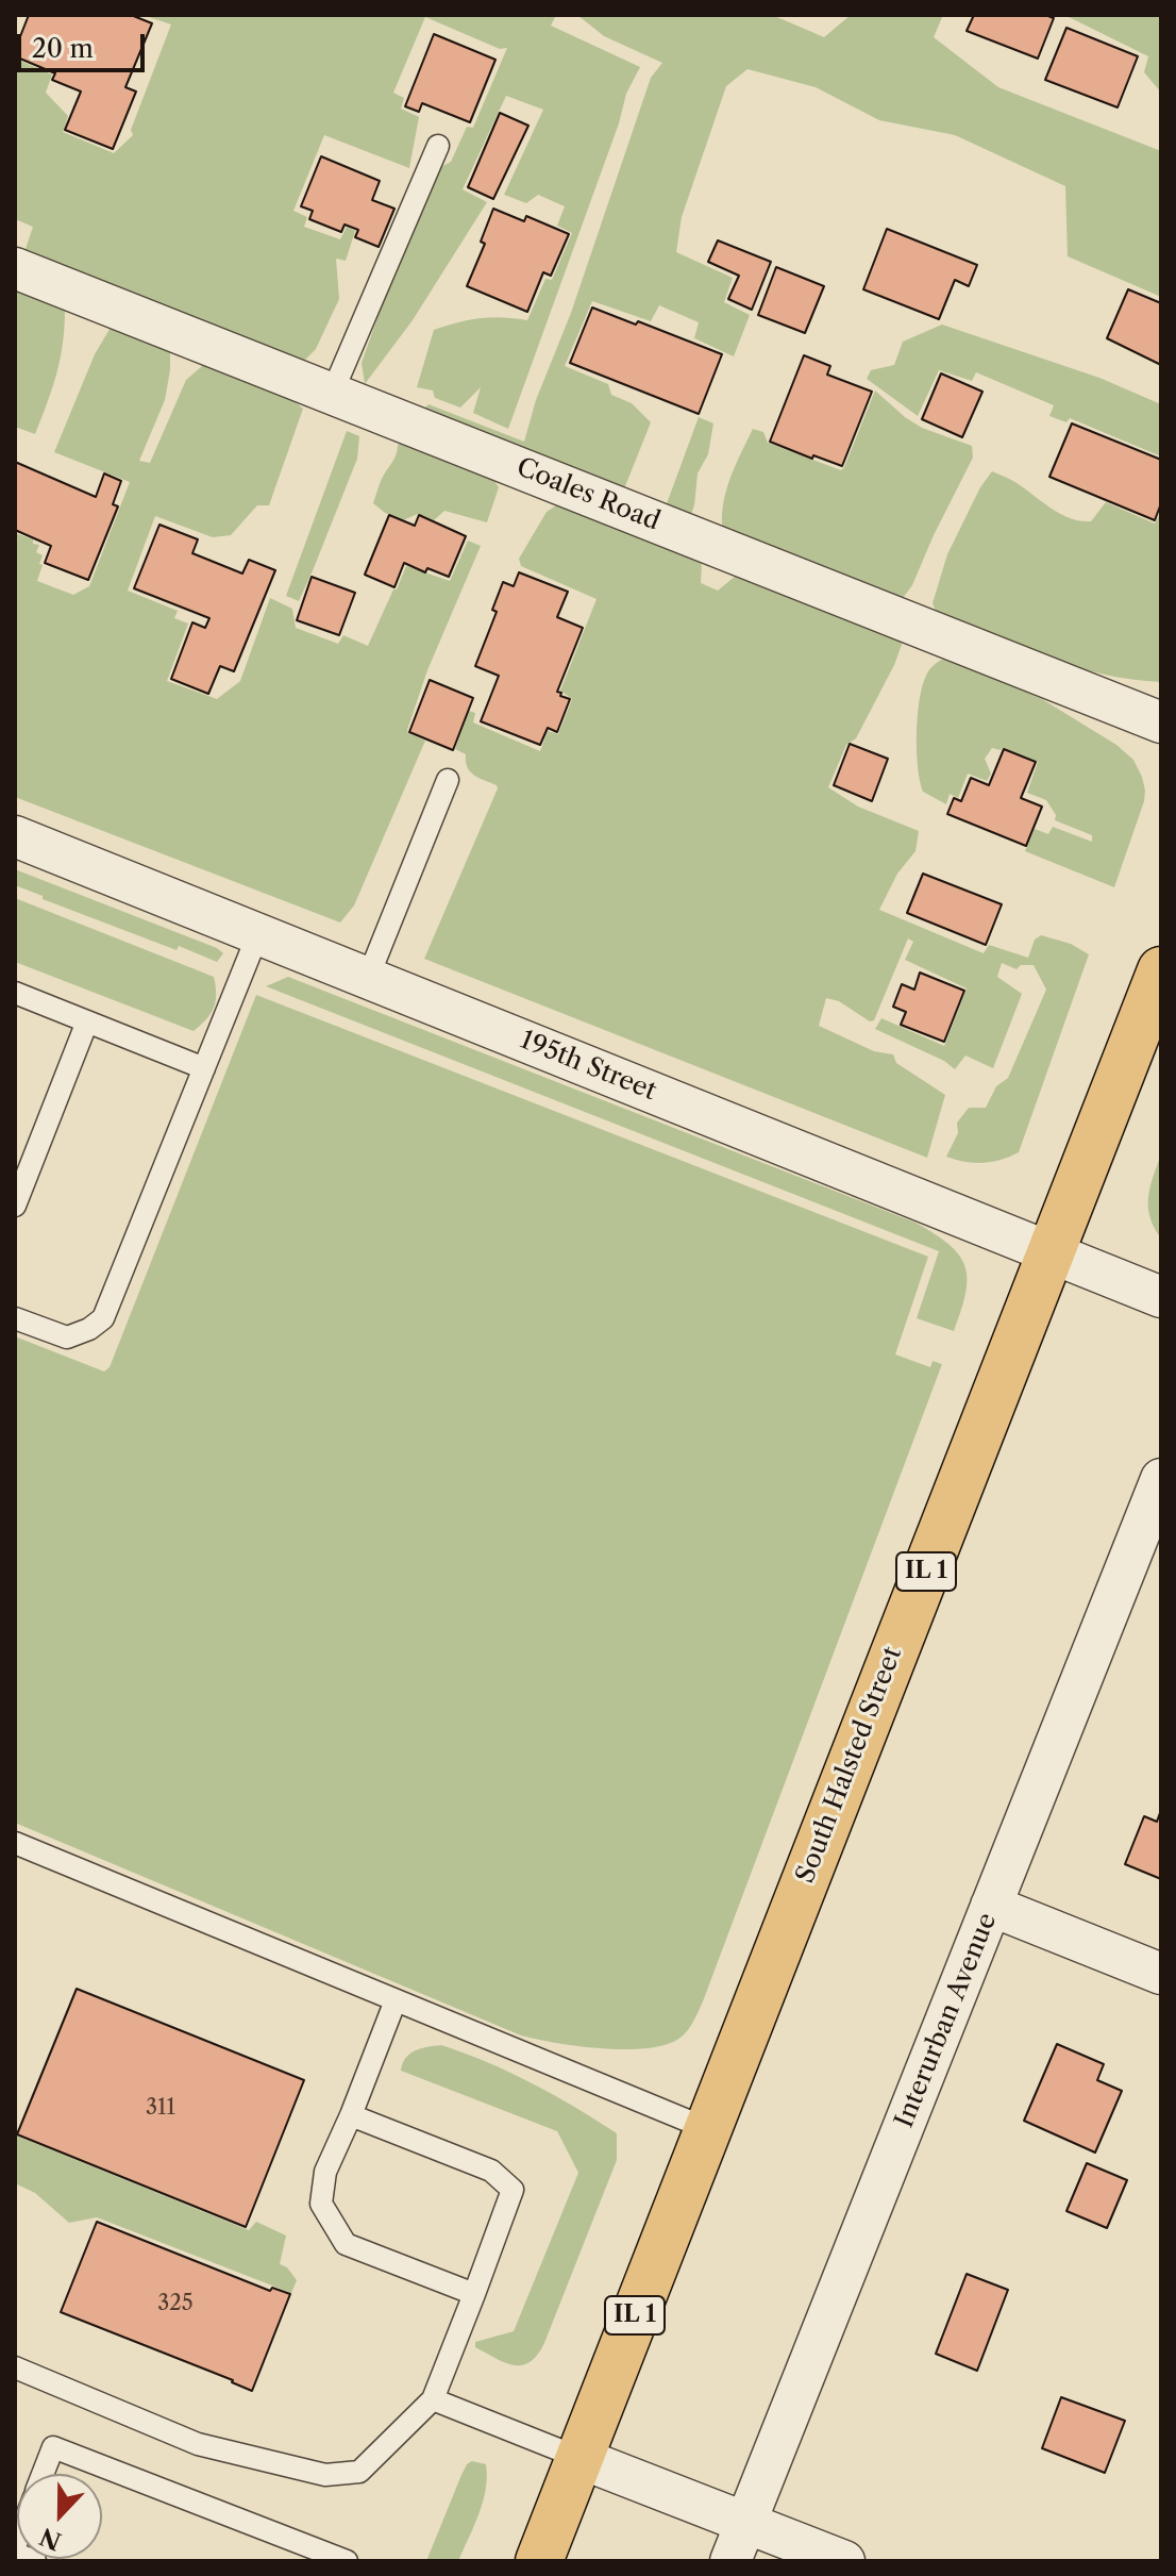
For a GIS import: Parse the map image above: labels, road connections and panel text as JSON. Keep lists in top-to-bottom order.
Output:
{
  "streets": {
    "main road": ["IL 1", "South Halsted Street"],
    "street": ["Coales Road", "195th Street", "Interurban Avenue"]
  },
  "crossings": [
    ["195th Street", "South Halsted Street"]
  ],
  "house_numbers": ["311", "325"],
  "scale_bar": "20 m",
  "north": "bottom"
}
